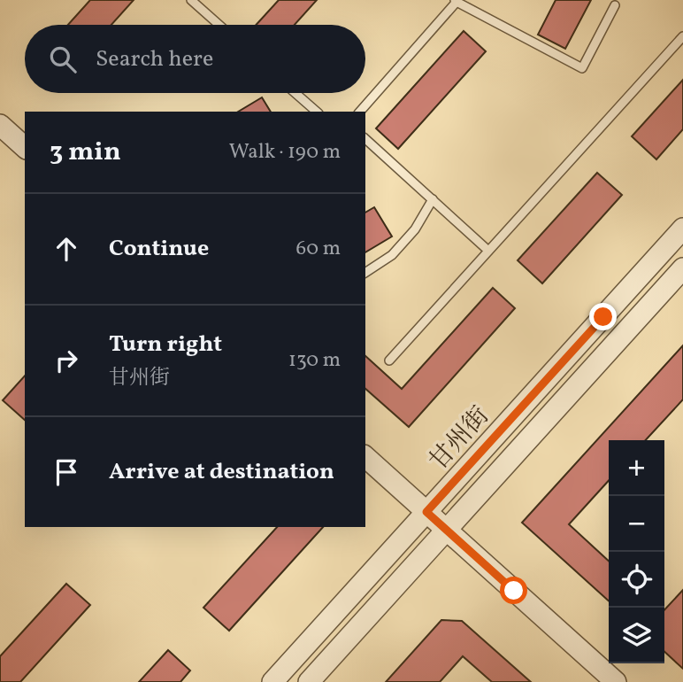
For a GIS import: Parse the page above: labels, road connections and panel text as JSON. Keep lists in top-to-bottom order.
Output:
{
  "streets": {
    "street": ["甘州街"]
  },
  "page": {
    "search": "Search here",
    "heading": ["3 min", "Walk · 190 m"],
    "list": [
      ["Continue", "60 m"],
      ["Turn right", "甘州街", "130 m"],
      "Arrive at destination"
    ],
    "map_buttons": ["+", "−"]
  }
}
